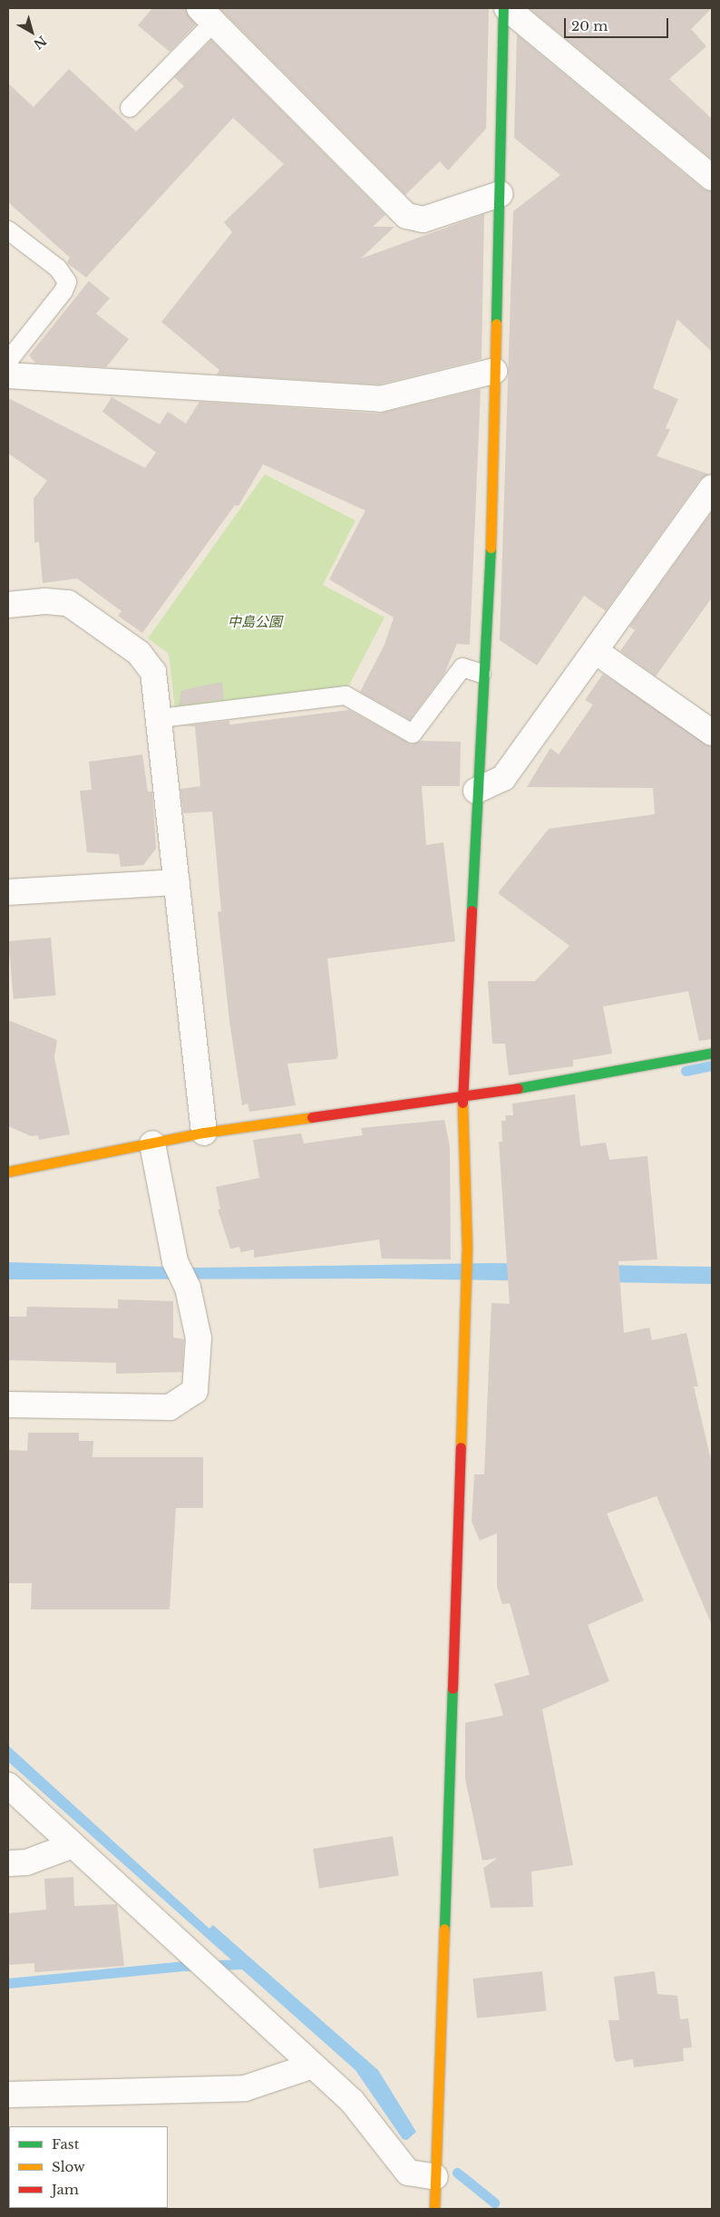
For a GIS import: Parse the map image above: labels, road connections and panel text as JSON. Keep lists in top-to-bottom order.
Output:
{
  "parks": ["中島公園"],
  "legend": ["Fast", "Slow", "Jam"],
  "scale_bar": "20 m",
  "north": "bottom right"
}
